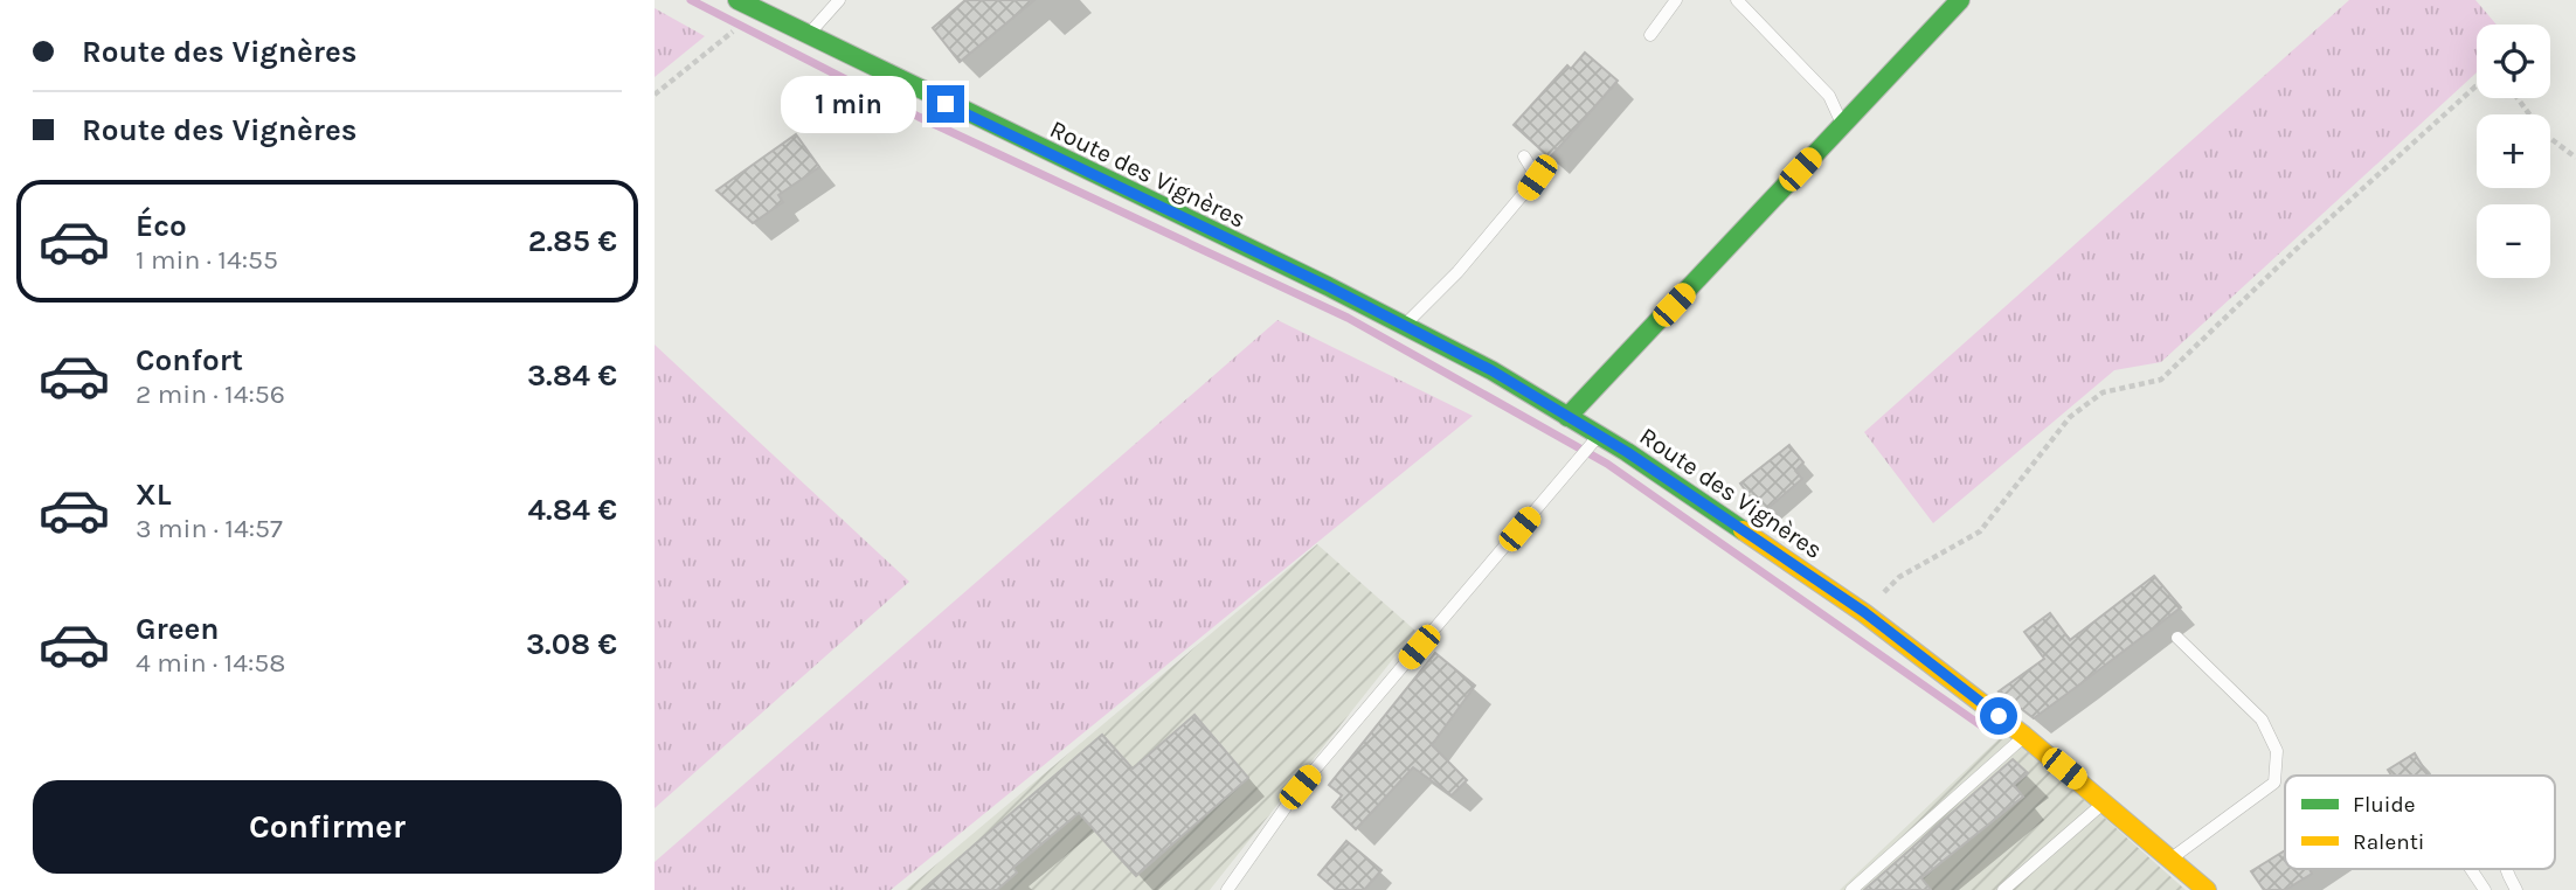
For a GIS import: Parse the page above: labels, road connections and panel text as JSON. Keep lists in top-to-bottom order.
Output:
{
  "streets": {
    "street": ["Route des Vignères"]
  },
  "legend": ["Fluide", "Ralenti"],
  "page": {
    "banner": ["Route des Vignères", "Route des Vignères"],
    "map_buttons": ["+", "−"],
    "bubble": "1 min",
    "list": [
      {
        "name": "Éco",
        "note": "1 min · 14:55",
        "value": "2.85 €"
      },
      {
        "name": "Confort",
        "note": "2 min · 14:56",
        "value": "3.84 €"
      },
      {
        "name": "XL",
        "note": "3 min · 14:57",
        "value": "4.84 €"
      },
      {
        "name": "Green",
        "note": "4 min · 14:58",
        "value": "3.08 €"
      }
    ],
    "buttons": "Confirmer"
  }
}
